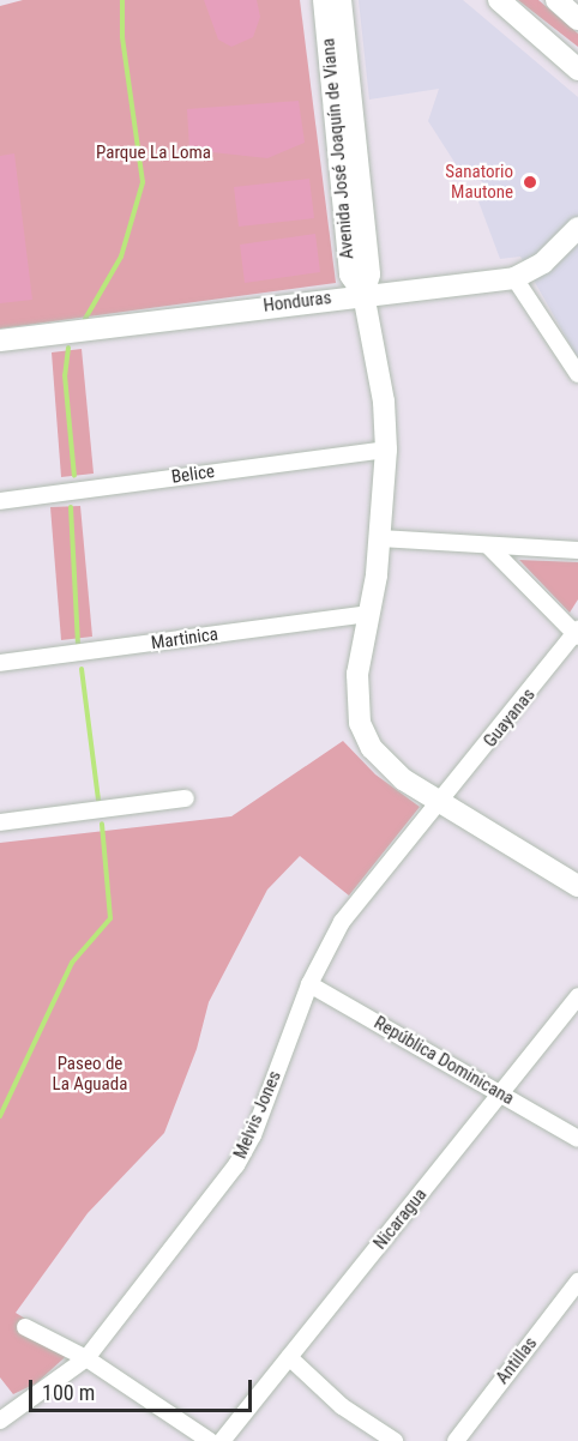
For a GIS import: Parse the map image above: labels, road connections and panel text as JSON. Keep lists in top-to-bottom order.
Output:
{
  "streets": {
    "street": [
      "Avenida José Joaquín de Viana",
      "Honduras",
      "Belice",
      "Martinica",
      "Guayanas",
      "República Dominicana",
      "Melvis Jones",
      "Nicaragua",
      "Antillas"
    ]
  },
  "crossings": [
    ["Avenida José Joaquín de Viana", "Honduras"],
    ["Avenida José Joaquín de Viana", "Belice"],
    ["Avenida José Joaquín de Viana", "Martinica"],
    ["Avenida José Joaquín de Viana", "Guayanas"],
    ["Avenida José Joaquín de Viana", "Melvis Jones"],
    ["Guayanas", "Melvis Jones"],
    ["República Dominicana", "Melvis Jones"],
    ["República Dominicana", "Nicaragua"]
  ],
  "parks": ["Parque La Loma", "Paseo de La Aguada"],
  "places": ["Sanatorio Mautone"],
  "scale_bar": "100 m"
}
